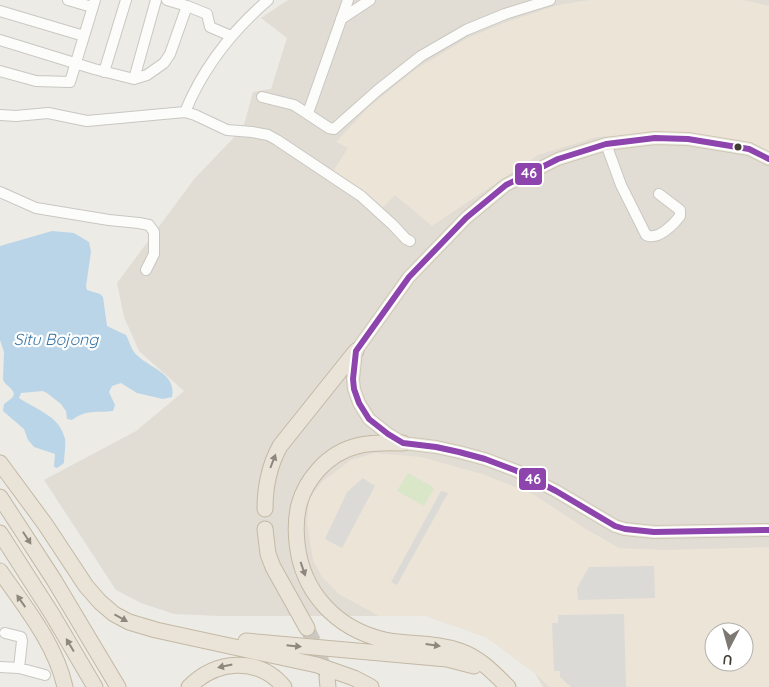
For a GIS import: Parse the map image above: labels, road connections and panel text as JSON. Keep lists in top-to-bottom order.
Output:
{
  "water": ["Situ Bojong"],
  "lines": ["transit line 46"],
  "north": "bottom"
}
